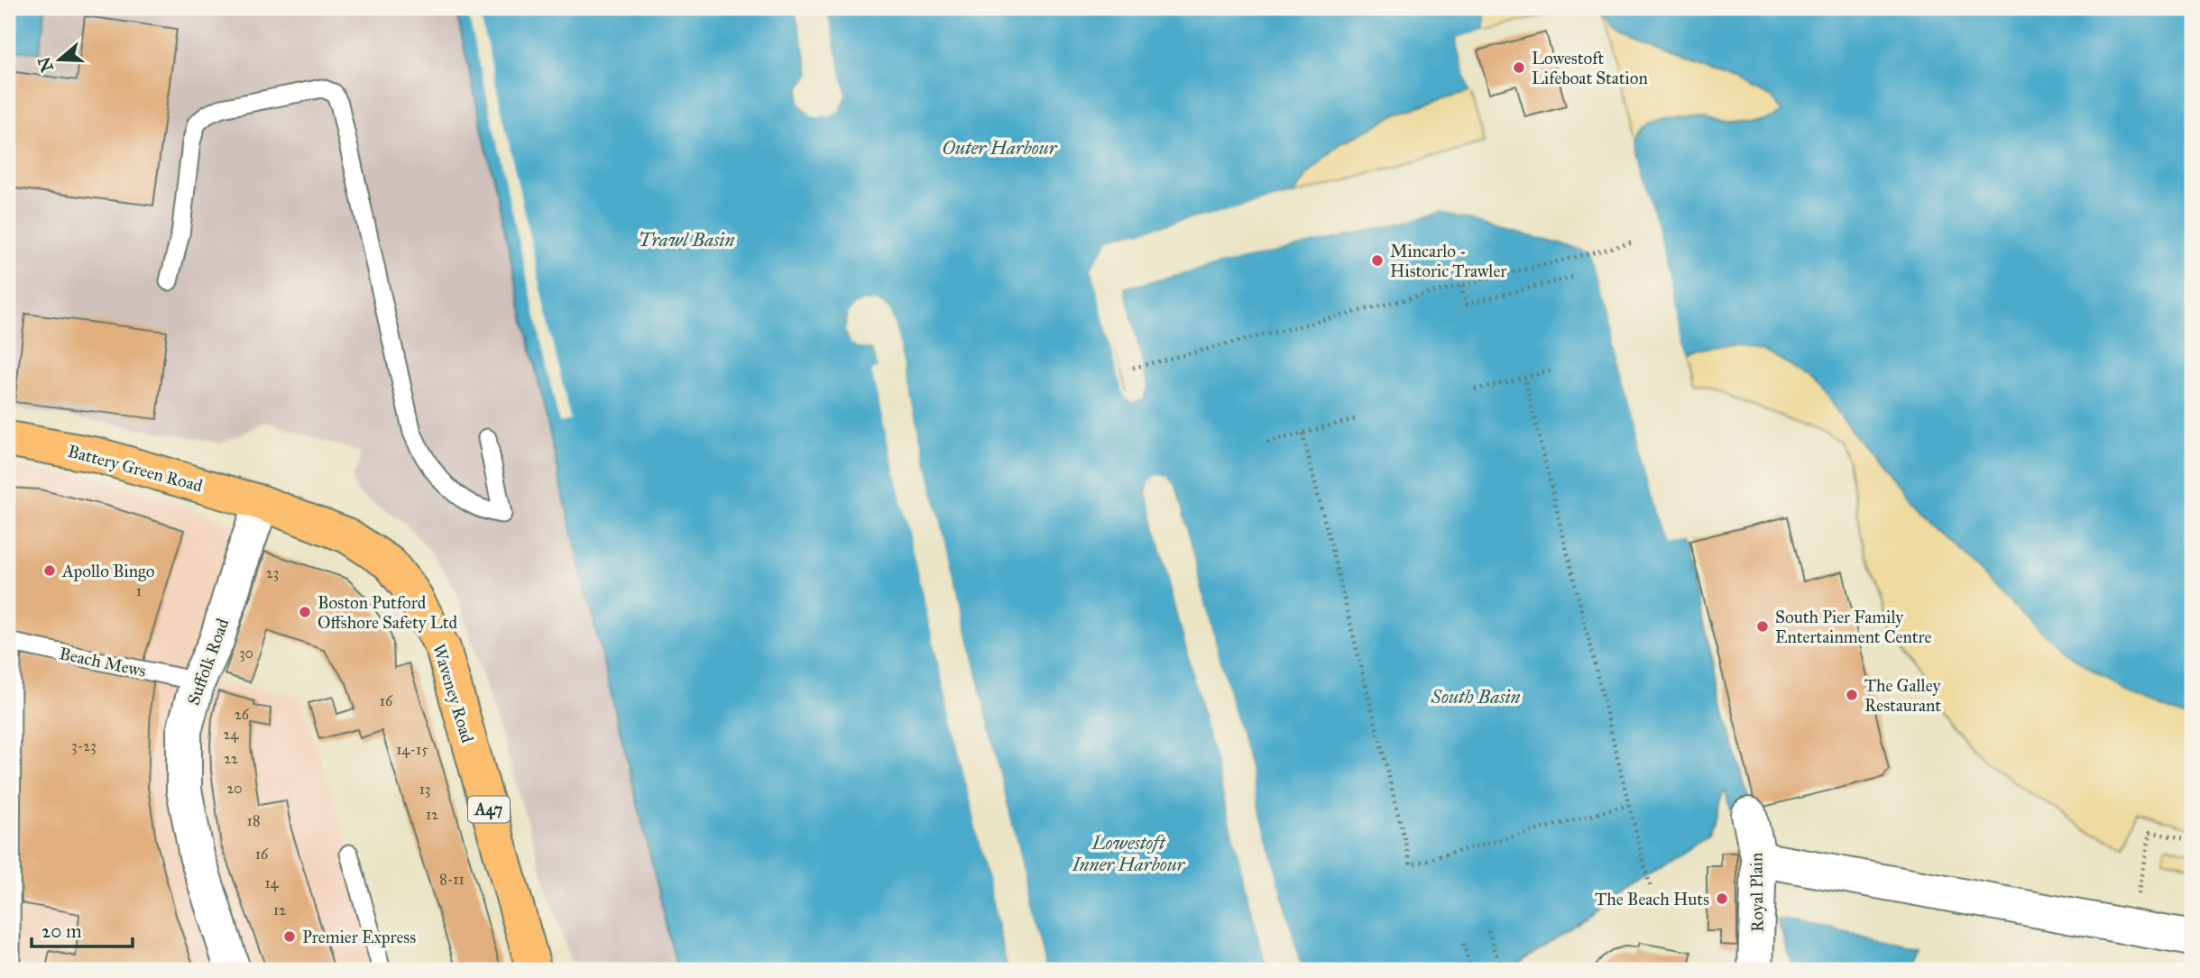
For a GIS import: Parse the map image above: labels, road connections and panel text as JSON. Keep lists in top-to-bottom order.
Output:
{
  "streets": {
    "highway": ["Battery Green Road", "Waveney Road", "A47"],
    "street": ["Suffolk Road", "Royal Plain"],
    "lane": ["Beach Mews"]
  },
  "crossings": [
    ["Battery Green Road", "Suffolk Road"],
    ["Battery Green Road", "Waveney Road"],
    ["Beach Mews", "Suffolk Road"],
    ["Suffolk Road", "Waveney Road"]
  ],
  "water": [
    "Outer Harbour",
    "Trawl Basin",
    "South Basin",
    "Lowestoft Inner Harbour"
  ],
  "places": [
    "Lowestoft Lifeboat Station",
    "Mincarlo - Historic Trawler",
    "Apollo Bingo",
    "Boston Putford Offshore Safety Ltd",
    "South Pier Family Entertainment Centre",
    "The Galley Restaurant",
    "The Beach Huts",
    "Premier Express"
  ],
  "house_numbers": [
    "23",
    "1",
    "30",
    "16",
    "26",
    "24",
    "3-23",
    "14-15",
    "22",
    "20",
    "13",
    "12",
    "18",
    "16",
    "8-11",
    "14",
    "12"
  ],
  "scale_bar": "20 m",
  "north": "left"
}
